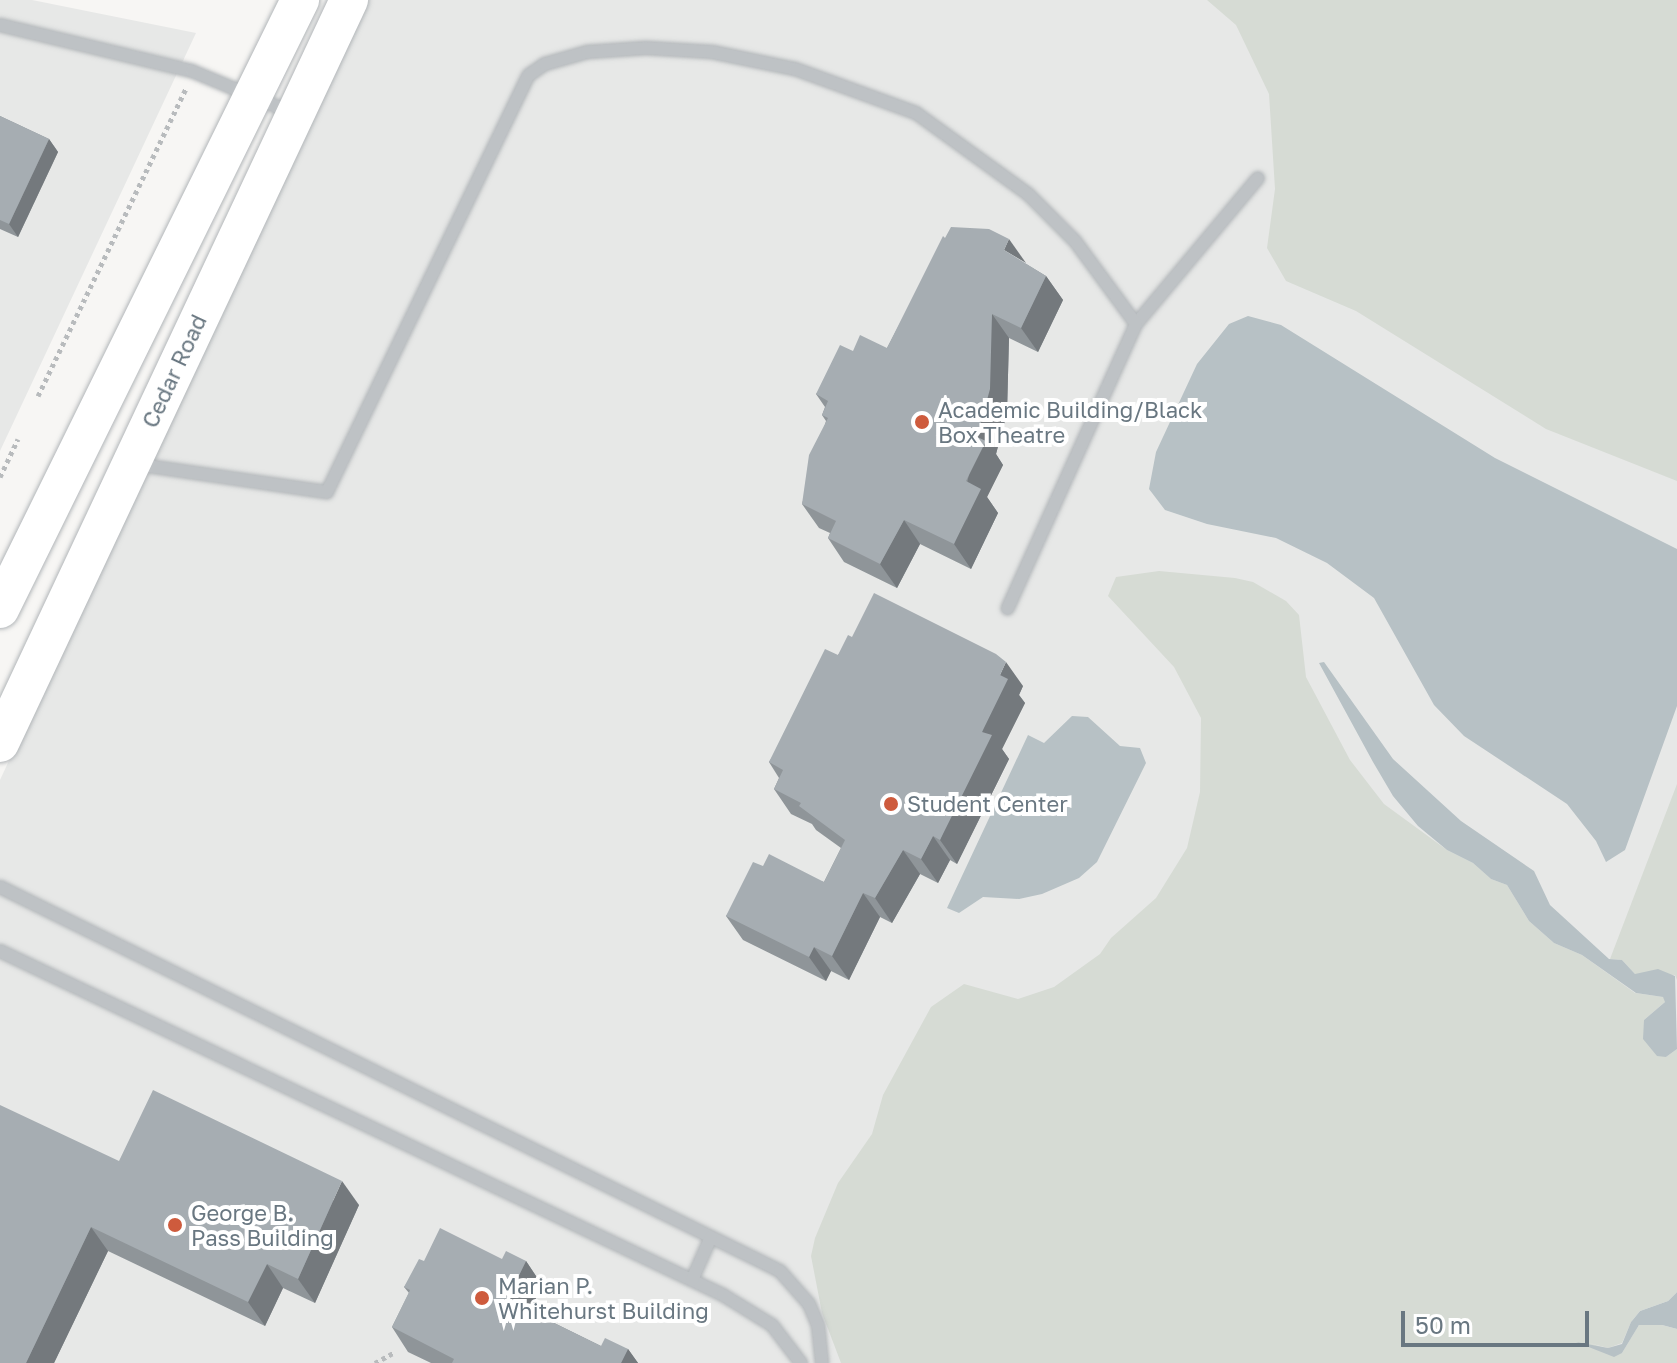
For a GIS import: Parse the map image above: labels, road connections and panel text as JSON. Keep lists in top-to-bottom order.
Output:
{
  "streets": {
    "main road": ["Cedar Road"]
  },
  "places": [
    "Academic Building/Black Box Theatre",
    "Student Center",
    "George B. Pass Building",
    "Marian P. Whitehurst Building"
  ],
  "scale_bar": "50 m"
}
